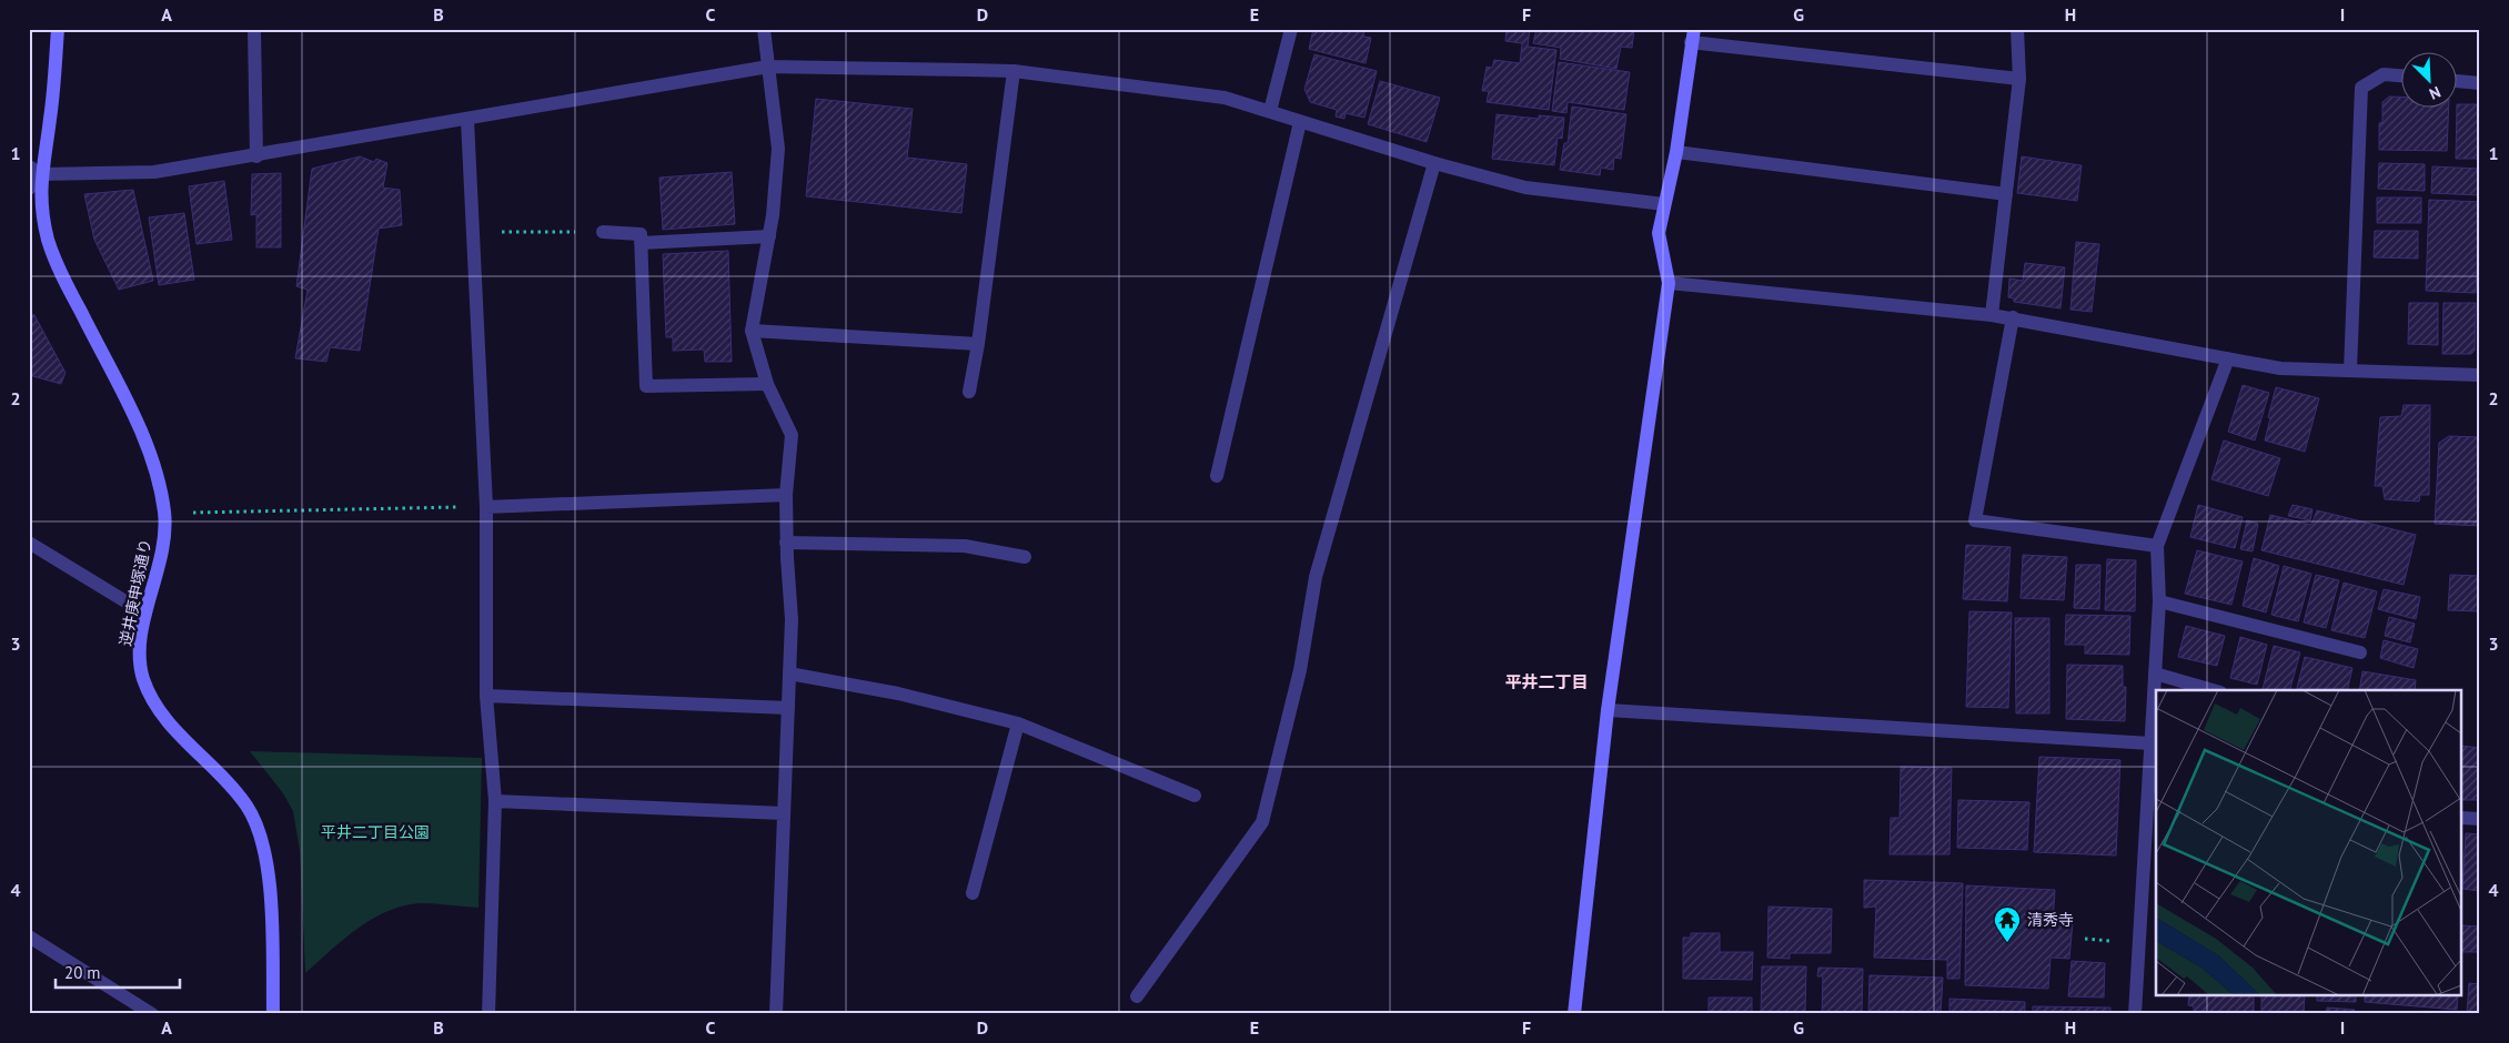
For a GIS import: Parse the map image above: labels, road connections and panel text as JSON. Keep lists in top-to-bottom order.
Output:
{
  "streets": {
    "street": ["逆井庚申塚通り"]
  },
  "districts": ["平井二丁目"],
  "parks": ["平井二丁目公園"],
  "places": {
    "temple": ["清秀寺"]
  },
  "scale_bar": "20 m",
  "north": "bottom right",
  "grid": {
    "columns": [
      "A",
      "B",
      "C",
      "D",
      "E",
      "F",
      "G",
      "H",
      "I"
    ],
    "rows": [
      "1",
      "2",
      "3",
      "4"
    ]
  }
}
